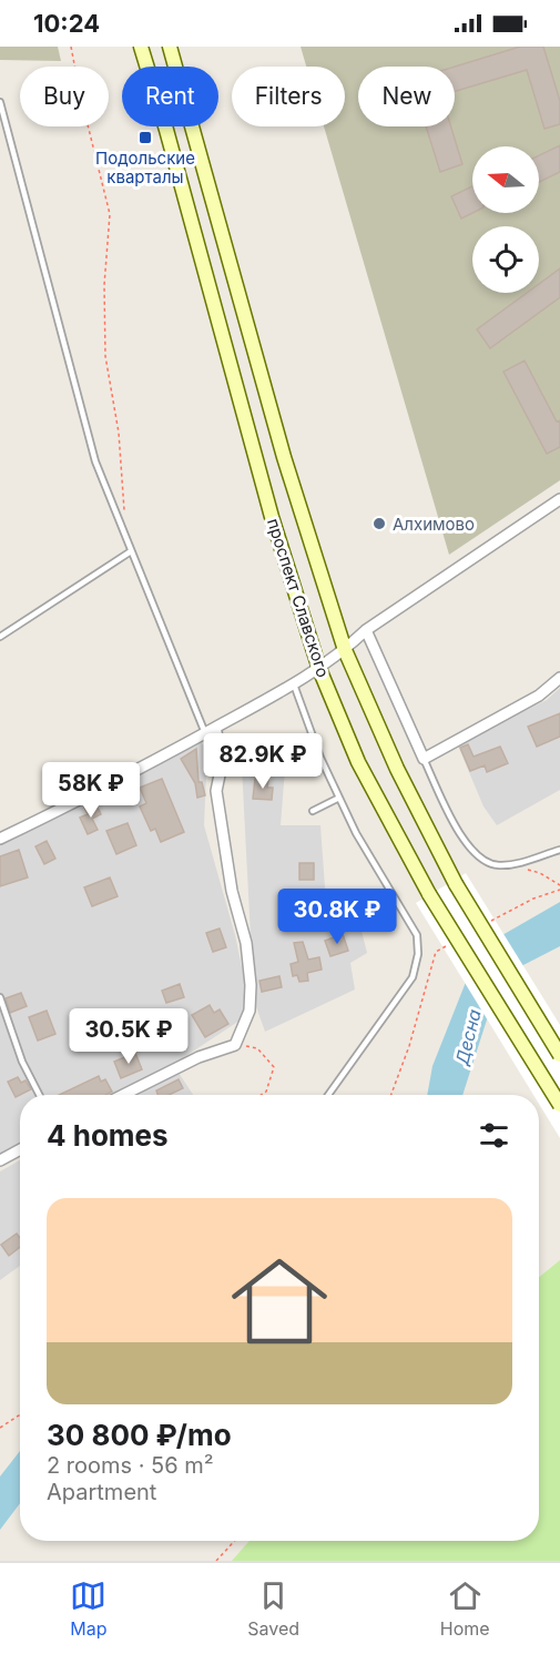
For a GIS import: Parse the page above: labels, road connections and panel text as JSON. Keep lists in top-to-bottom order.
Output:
{
  "streets": {
    "main road": ["проспект Славского"]
  },
  "water": ["Десна"],
  "places": {
    "transit": ["Подольские кварталы"],
    "other": ["Алхимово"]
  },
  "north": "left",
  "page": {
    "status": "10:24",
    "chip": [
      "Buy",
      "Rent",
      "Filters",
      "New"
    ],
    "price": [
      "82.9K ₽",
      "58K ₽",
      "30.8K ₽",
      "30.5K ₽"
    ],
    "heading": "4 homes",
    "list": [
      {
        "name": "30 800 ₽/mo",
        "note": "2 rooms · 56 m² · Apartment"
      }
    ],
    "tabs": ["Map", "Saved", "Home"]
  }
}
